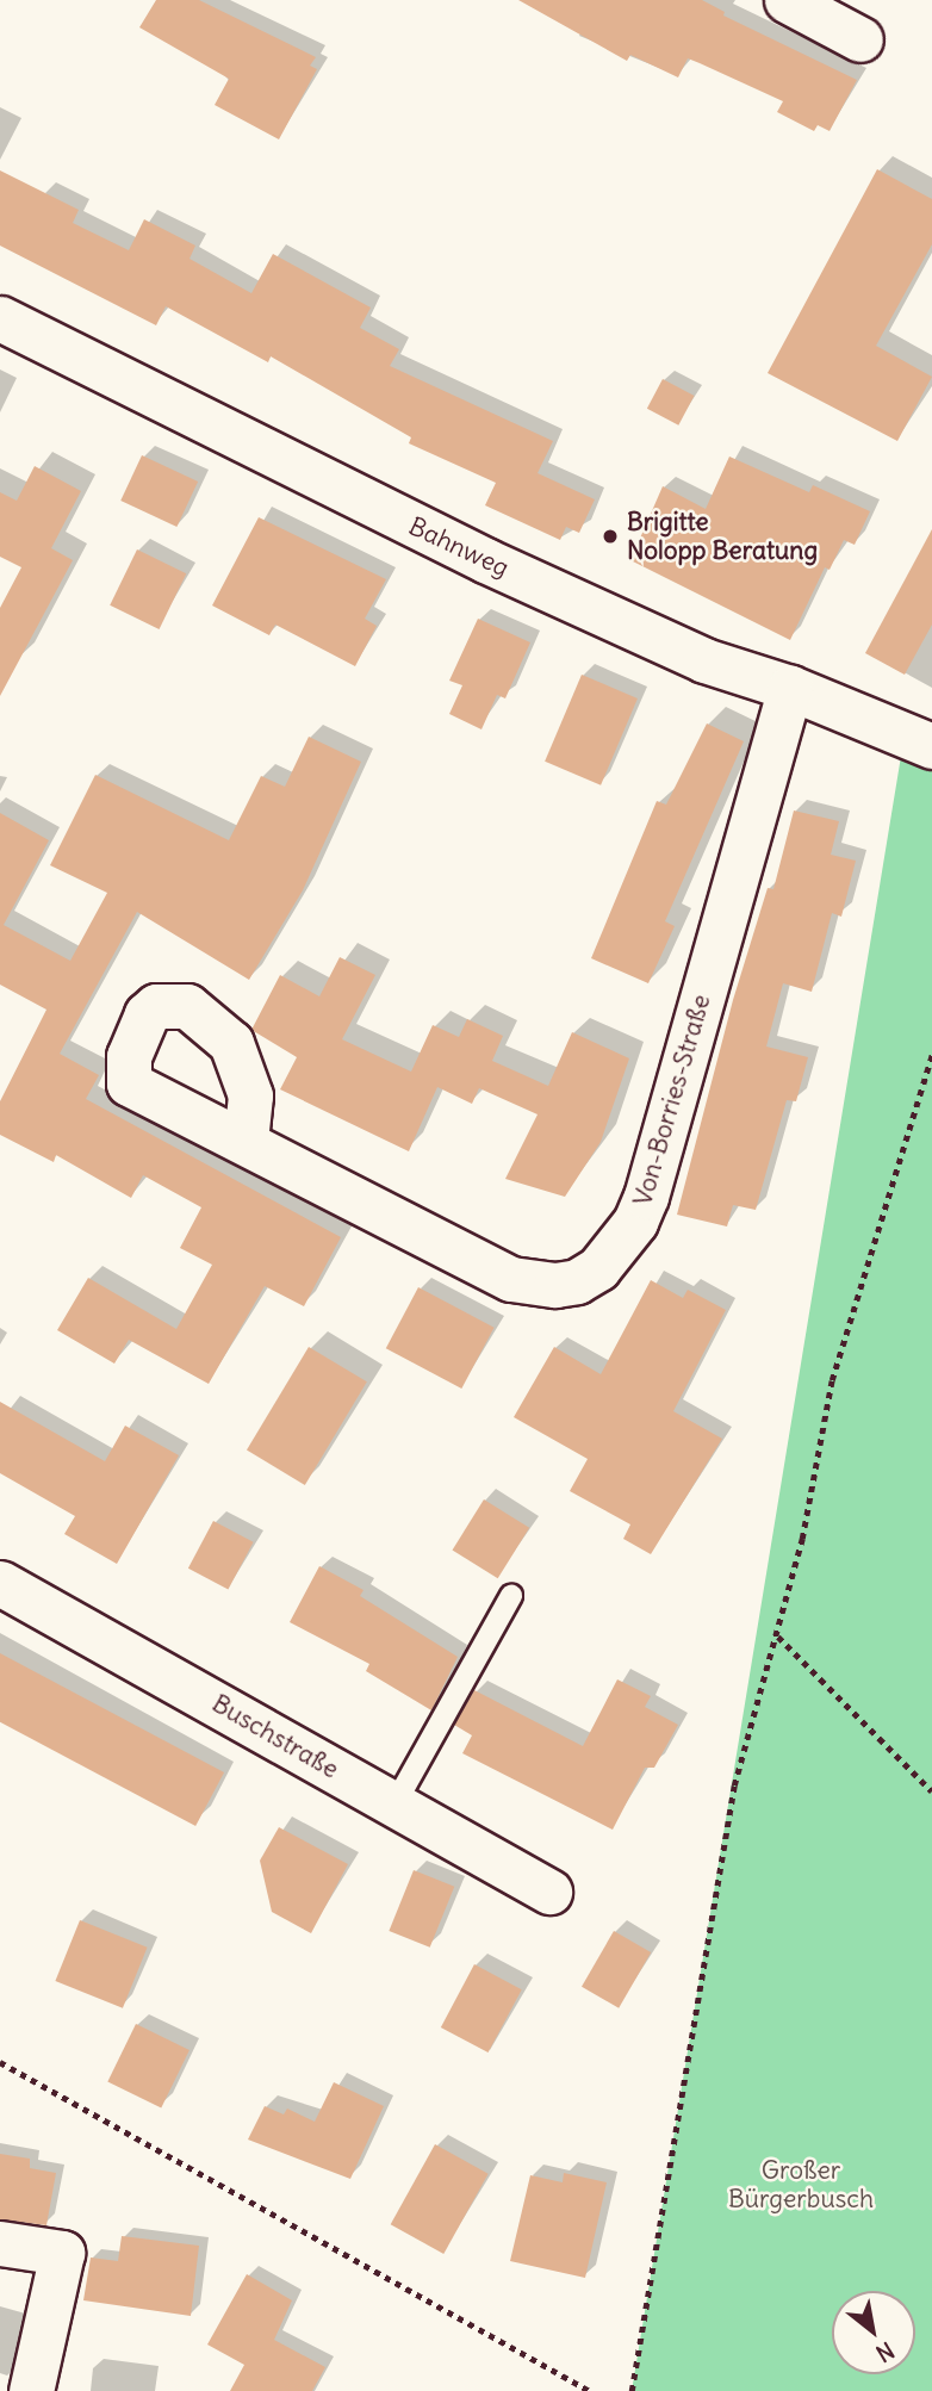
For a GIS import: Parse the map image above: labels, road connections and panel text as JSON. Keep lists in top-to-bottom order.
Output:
{
  "streets": {
    "street": ["Bahnweg", "Von-Borries-Straße", "Buschstraße"]
  },
  "crossings": [
    ["Bahnweg", "Von-Borries-Straße"]
  ],
  "parks": ["Großer Bürgerbusch"],
  "places": ["Brigitte Nolopp Beratung"],
  "north": "bottom right"
}
